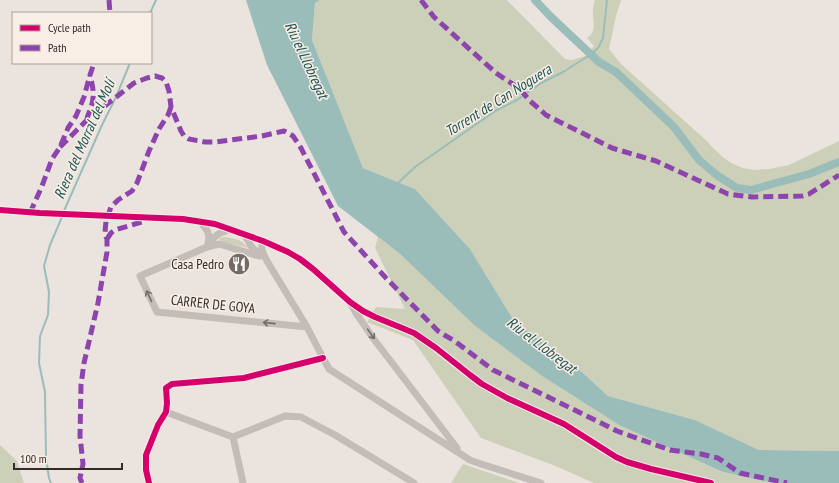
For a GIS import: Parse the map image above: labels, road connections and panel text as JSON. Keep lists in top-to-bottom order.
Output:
{
  "streets": {
    "street": ["CARRER DE GOYA"]
  },
  "water": ["Riu el Llobregat", "Torrent de Can Noguera", "Riera del Morral del Molí"],
  "places": {
    "restaurant": ["Casa Pedro"]
  },
  "legend": ["Cycle path", "Path"],
  "scale_bar": "100 m"
}
